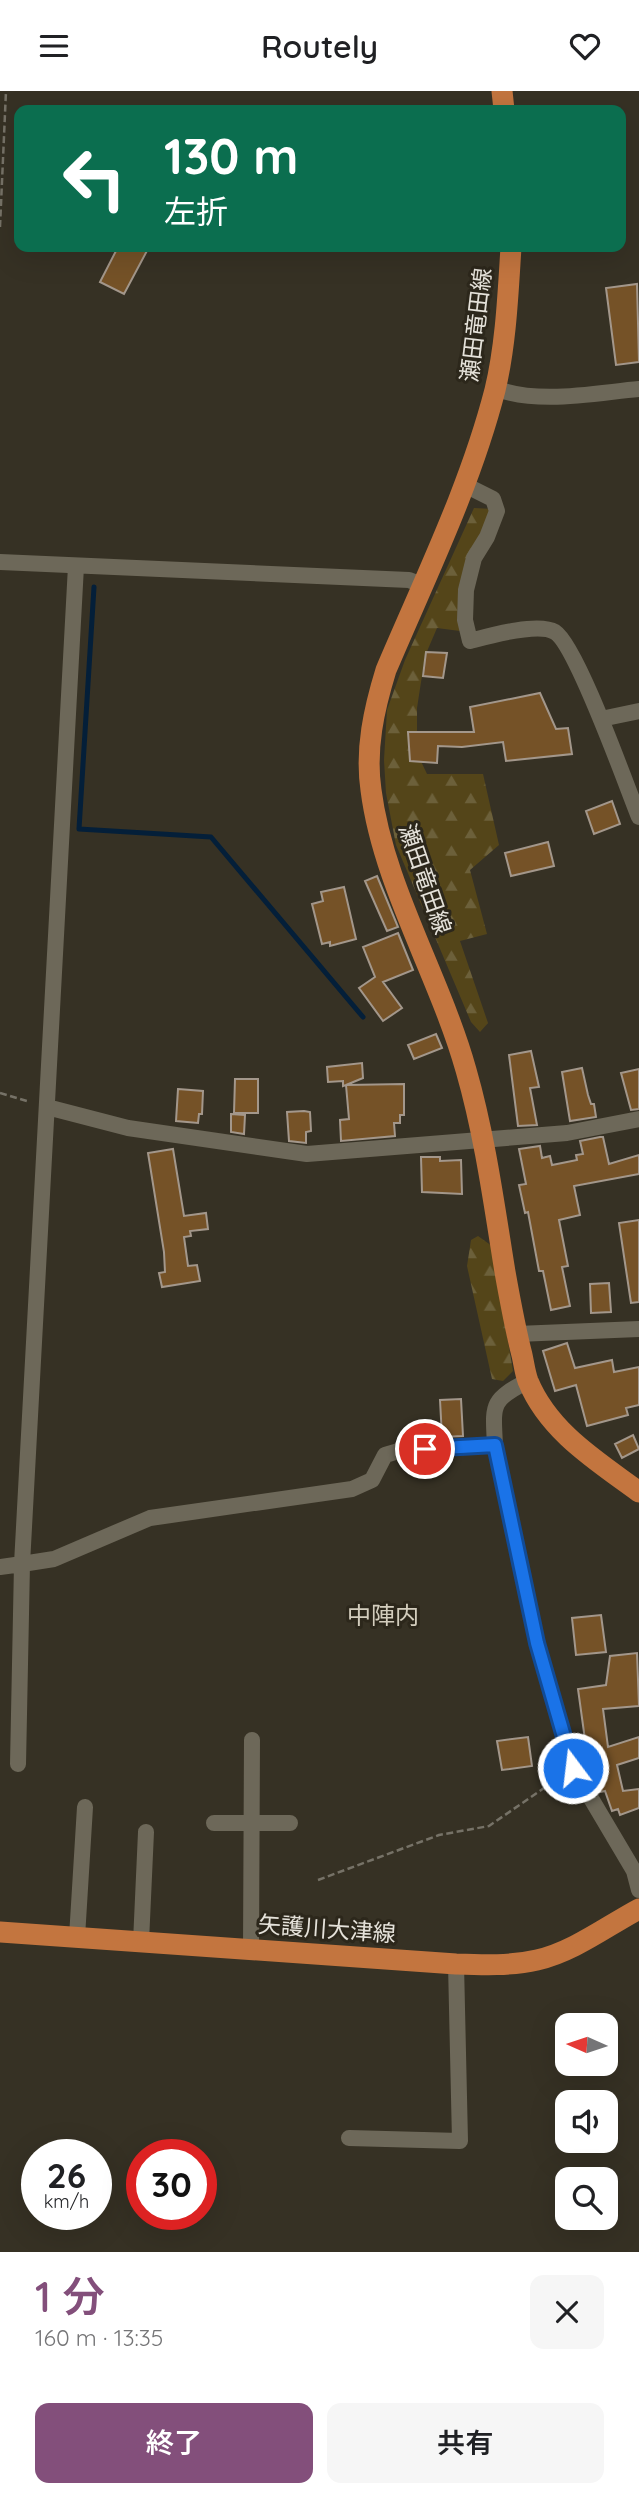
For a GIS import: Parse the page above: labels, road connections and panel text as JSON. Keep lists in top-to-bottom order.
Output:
{
  "streets": {
    "main road": ["瀬田竜田線", "矢護川大津線"]
  },
  "districts": ["中陣内"],
  "north": "left",
  "page": {
    "header": "Routely",
    "turn": ["130 m", "左折"],
    "speed": "26 km/h",
    "limit": "30",
    "heading": ["1 分", "160 m · 13:35"],
    "buttons": ["終了", "共有"]
  }
}
